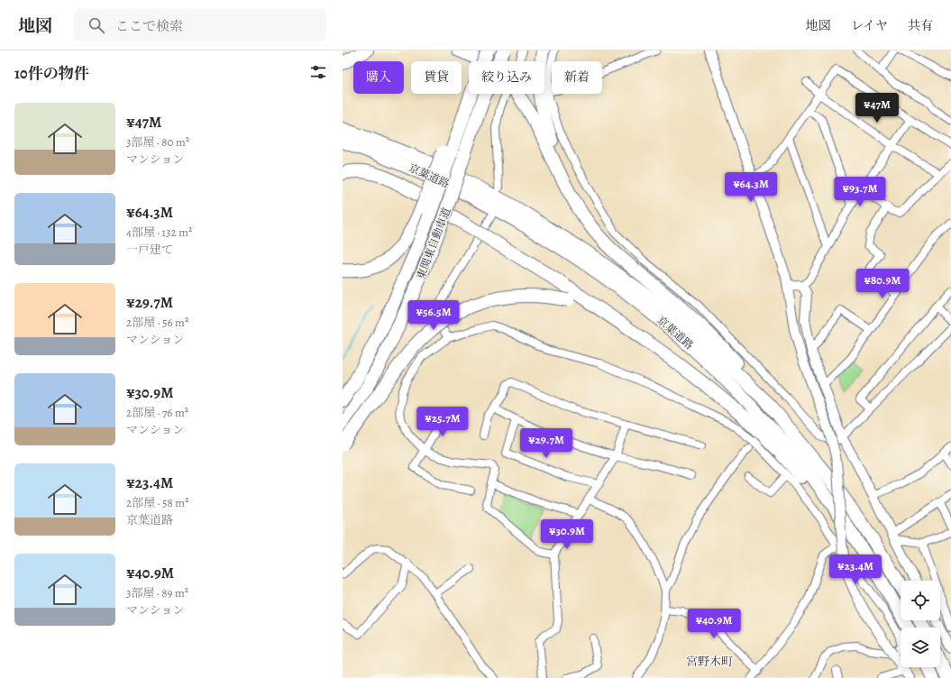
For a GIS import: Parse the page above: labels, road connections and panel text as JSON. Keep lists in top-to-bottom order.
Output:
{
  "streets": {
    "highway": ["京葉道路", "東関東自動車道"]
  },
  "districts": ["宮野木町"],
  "page": {
    "header": "地図",
    "search": "ここで検索",
    "nav": ["地図", "レイヤ", "共有"],
    "heading": "10件の物件",
    "chip": [
      "購入",
      "賃貸",
      "絞り込み",
      "新着"
    ],
    "price": [
      "¥47M",
      "¥64.3M",
      "¥93.7M",
      "¥80.9M",
      "¥56.5M",
      "¥25.7M",
      "¥29.7M",
      "¥30.9M",
      "¥23.4M",
      "¥40.9M"
    ],
    "list": [
      {
        "name": "¥47M",
        "note": "3部屋 · 80 m² · マンション"
      },
      {
        "name": "¥64.3M",
        "note": "4部屋 · 132 m² · 一戸建て"
      },
      {
        "name": "¥29.7M",
        "note": "2部屋 · 56 m² · マンション"
      },
      {
        "name": "¥30.9M",
        "note": "2部屋 · 76 m² · マンション"
      },
      {
        "name": "¥23.4M",
        "note": "2部屋 · 58 m² · 京葉道路"
      },
      {
        "name": "¥40.9M",
        "note": "3部屋 · 89 m² · マンション"
      }
    ]
  }
}
